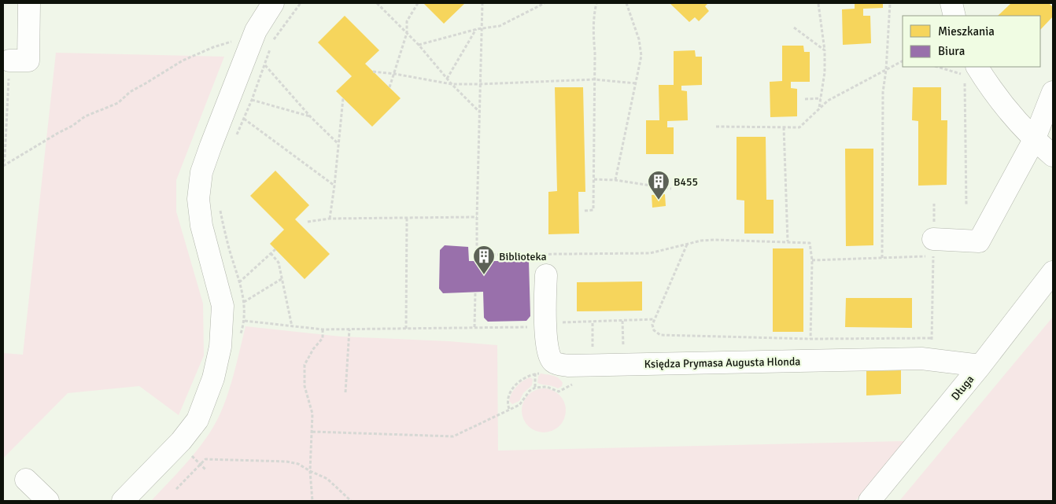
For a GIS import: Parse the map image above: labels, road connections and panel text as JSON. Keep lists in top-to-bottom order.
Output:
{
  "streets": {
    "street": ["Księdza Prymasa Augusta Hlonda", "Długa"]
  },
  "crossings": [
    ["Księdza Prymasa Augusta Hlonda", "Długa"]
  ],
  "places": {
    "building": ["B455", "Biblioteka"]
  },
  "legend": ["Mieszkania", "Biura"]
}
